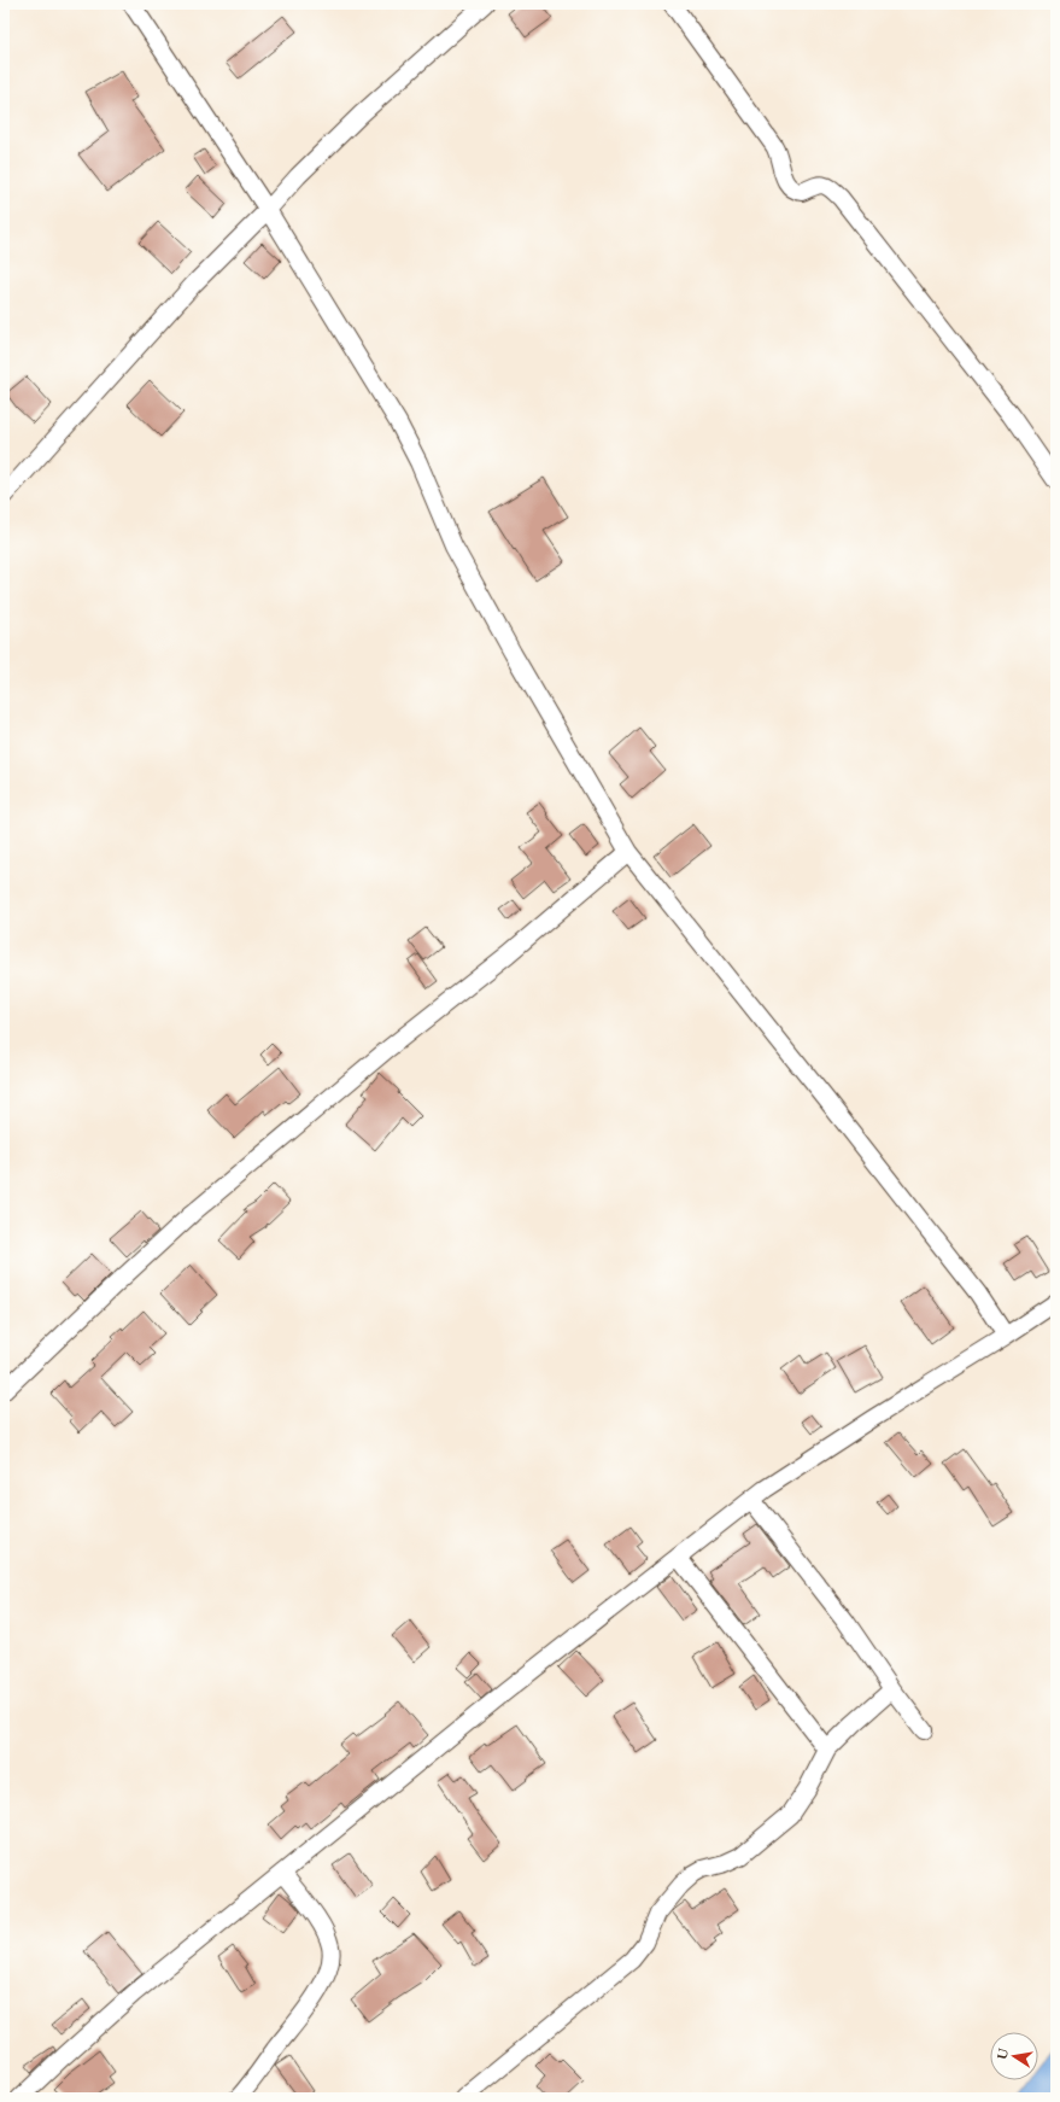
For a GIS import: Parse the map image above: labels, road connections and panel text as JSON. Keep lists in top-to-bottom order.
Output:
{
  "north": "left"
}
